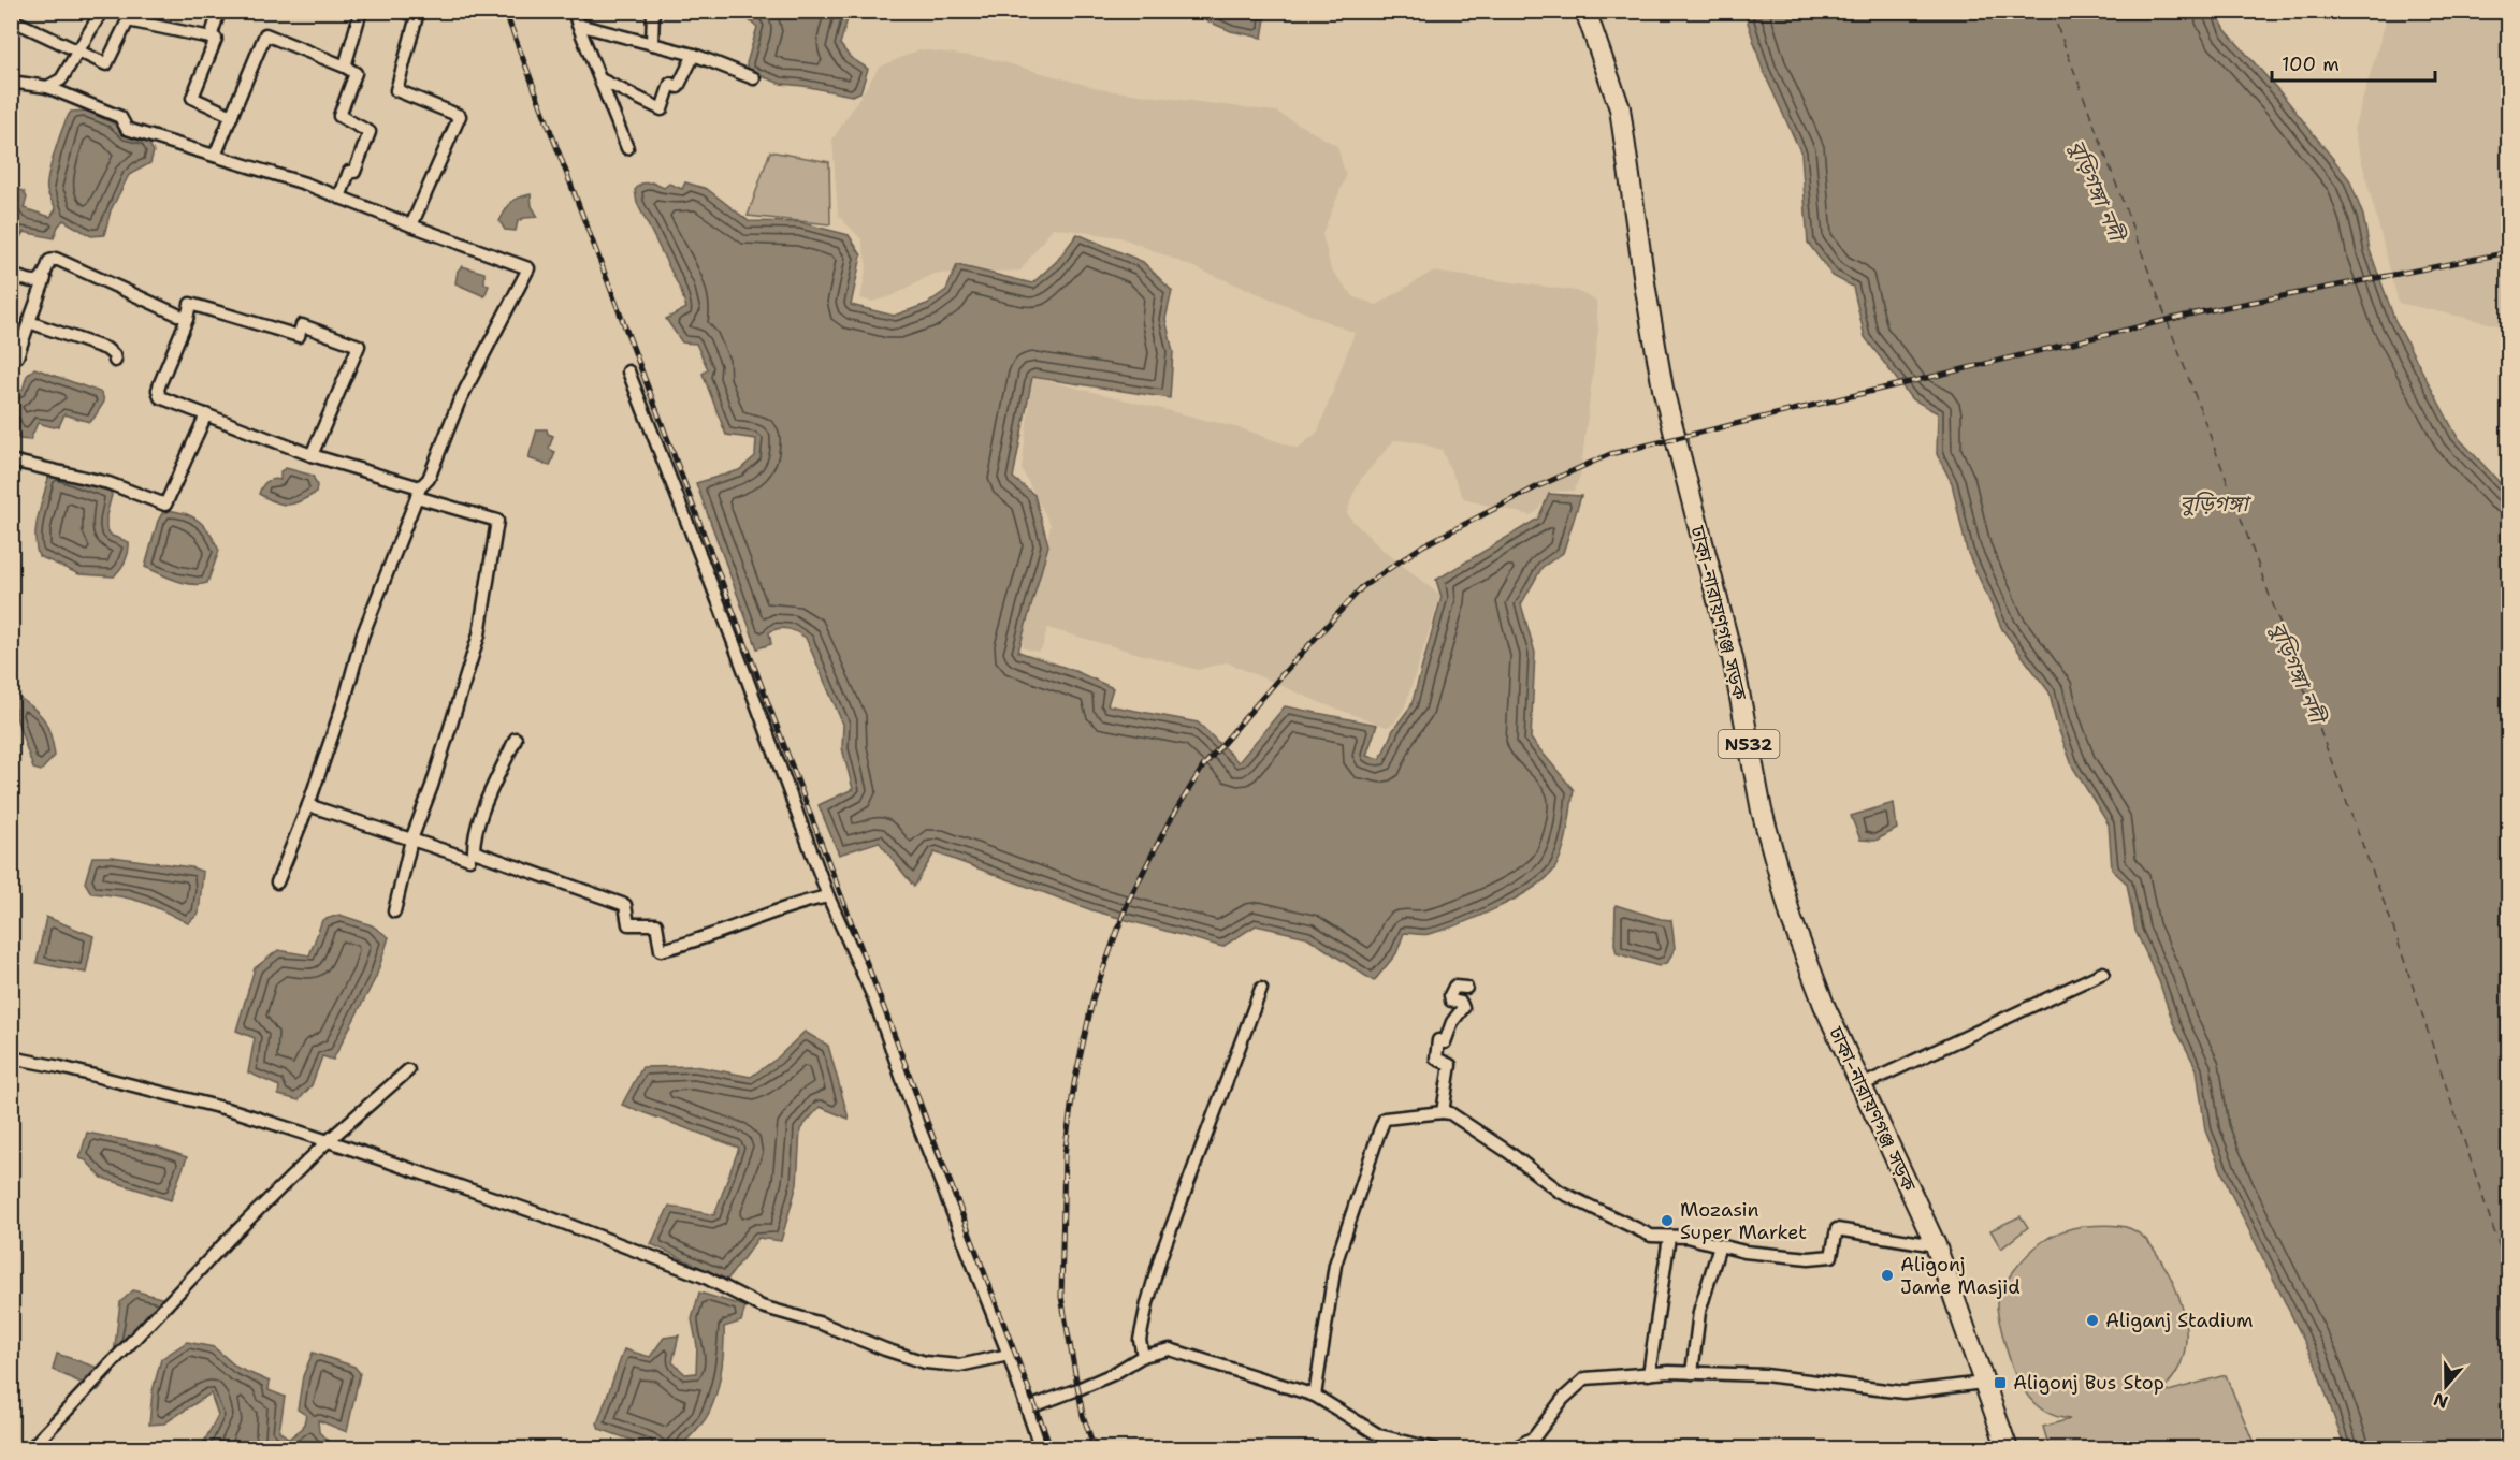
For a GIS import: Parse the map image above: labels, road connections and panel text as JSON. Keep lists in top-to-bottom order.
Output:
{
  "streets": {
    "highway": ["ঢাকা-নারায়ণগঞ্জ সড়ক", "N532"]
  },
  "water": ["বুড়িগঙ্গা নদী", "বুড়িগঙ্গা"],
  "places": {
    "other": ["Mozasin Super Market", "Aligonj Jame Masjid", "Aliganj Stadium"],
    "transit": ["Aligonj Bus Stop"]
  },
  "scale_bar": "100 m",
  "north": "bottom"
}
